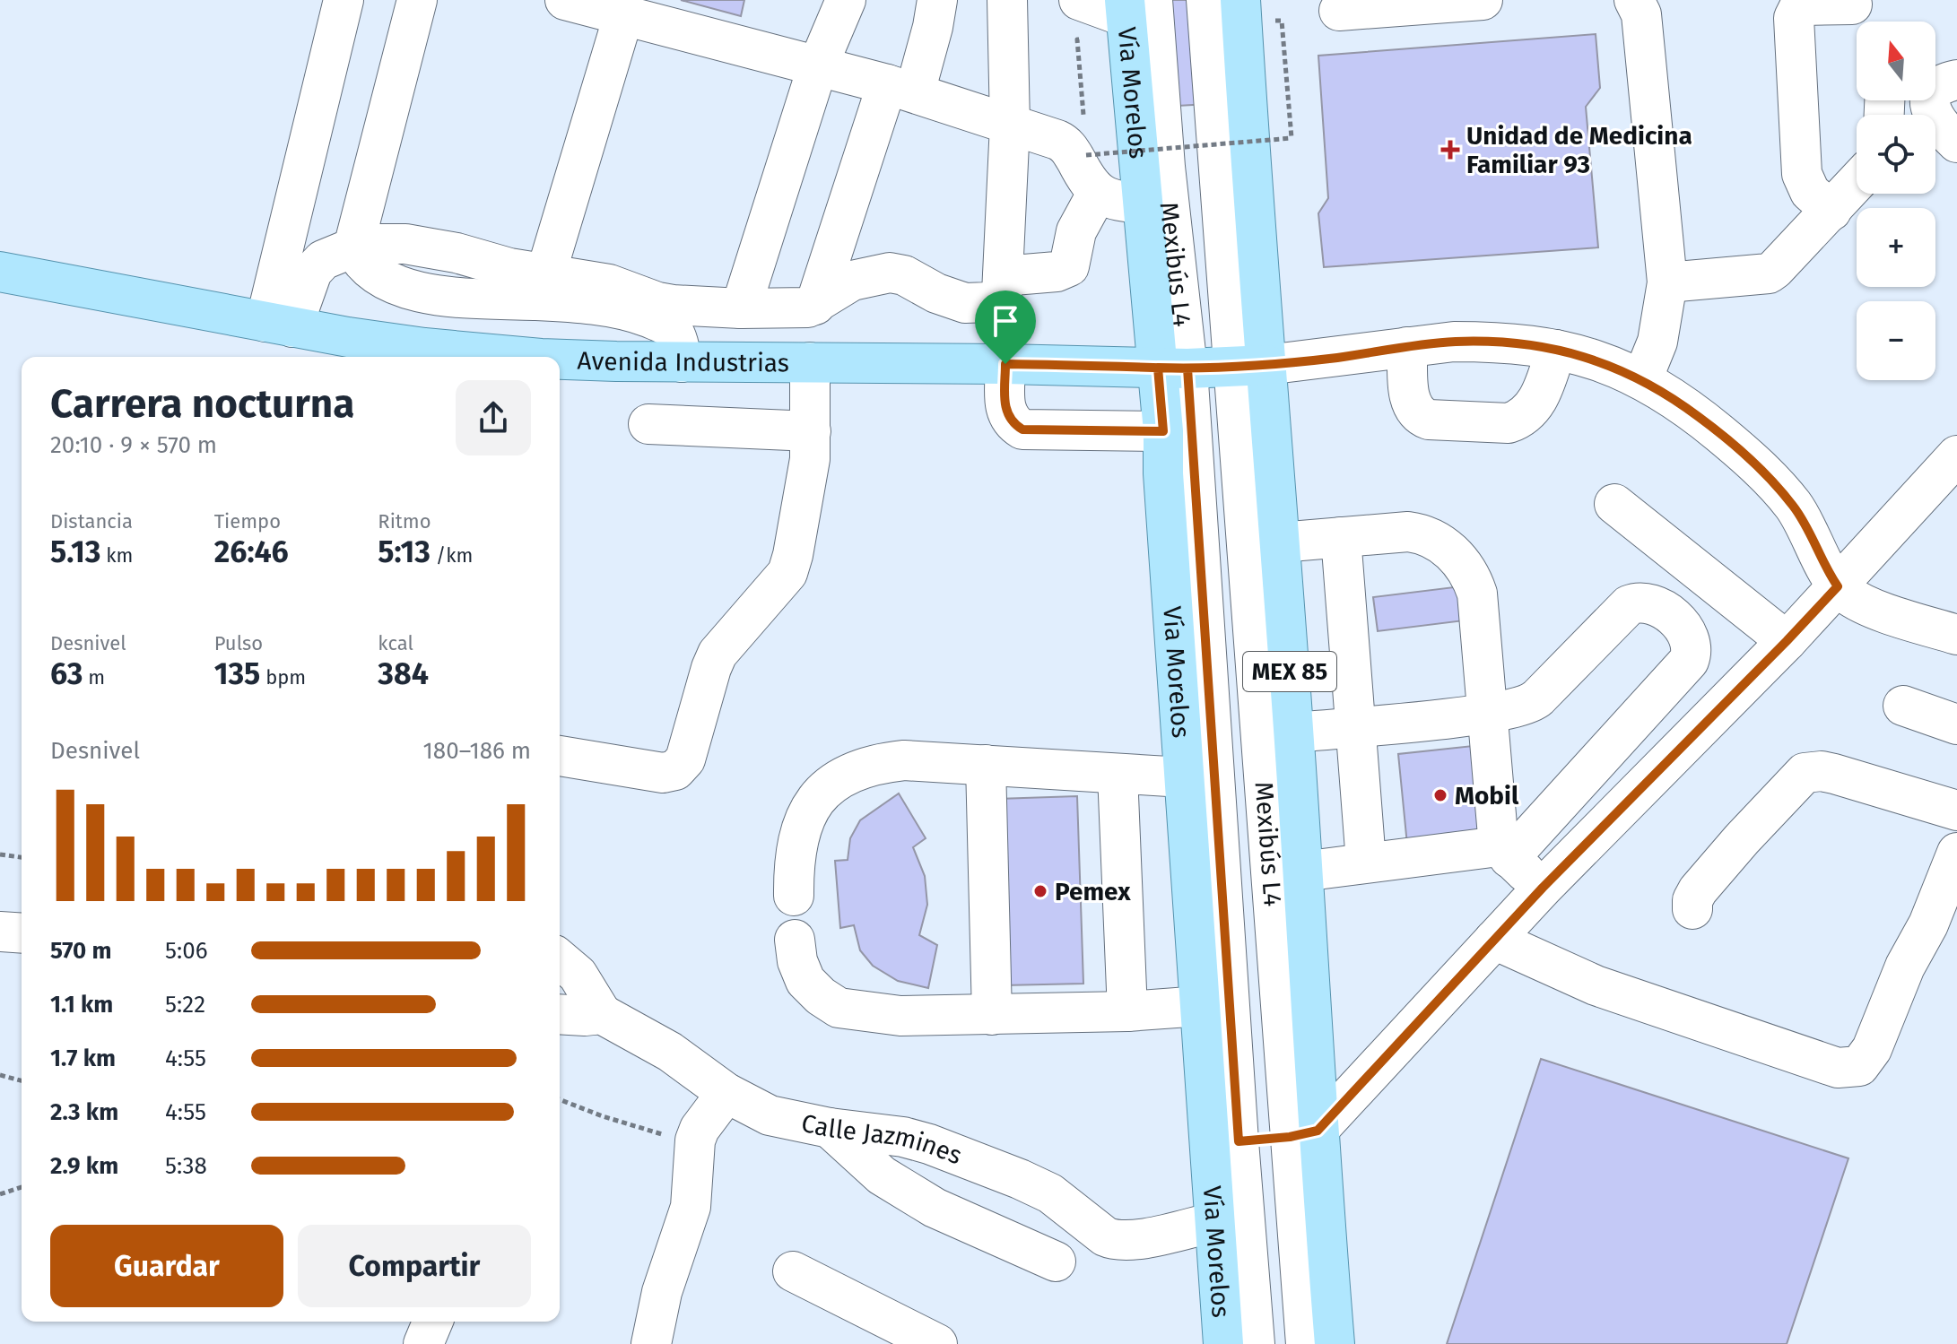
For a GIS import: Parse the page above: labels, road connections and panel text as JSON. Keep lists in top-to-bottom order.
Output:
{
  "streets": {
    "main road": ["Vía Morelos", "Avenida Industrias", "MEX 85"],
    "street": ["Mexibús L4", "Calle Jazmines"]
  },
  "crossings": [
    ["Vía Morelos", "Mexibús L4"],
    ["Vía Morelos", "Avenida Industrias"],
    ["Vía Morelos", "Calle Jazmines"],
    ["Mexibús L4", "Avenida Industrias"],
    ["Mexibús L4", "MEX 85"],
    ["Avenida Industrias", "MEX 85"]
  ],
  "places": {
    "health": ["Unidad de Medicina Familiar 93"],
    "other": ["Mobil", "Pemex"]
  },
  "north": "top",
  "page": {
    "map_buttons": ["+", "−"],
    "heading": ["Carrera nocturna", "20:10 · 9 × 570 m"],
    "stats": [
      ["Distancia", "5.13 km"],
      ["Tiempo", "26:46"],
      ["Ritmo", "5:13 /km"],
      ["Desnivel", "63 m"],
      ["Pulso", "135 bpm"],
      ["kcal", "384"]
    ],
    "chart": ["Desnivel", "180–186 m"],
    "list": [
      {
        "name": "570 m",
        "note": "5:06"
      },
      {
        "name": "1.1 km",
        "note": "5:22"
      },
      {
        "name": "1.7 km",
        "note": "4:55"
      },
      {
        "name": "2.3 km",
        "note": "4:55"
      },
      {
        "name": "2.9 km",
        "note": "5:38"
      }
    ],
    "buttons": ["Guardar", "Compartir"]
  }
}
